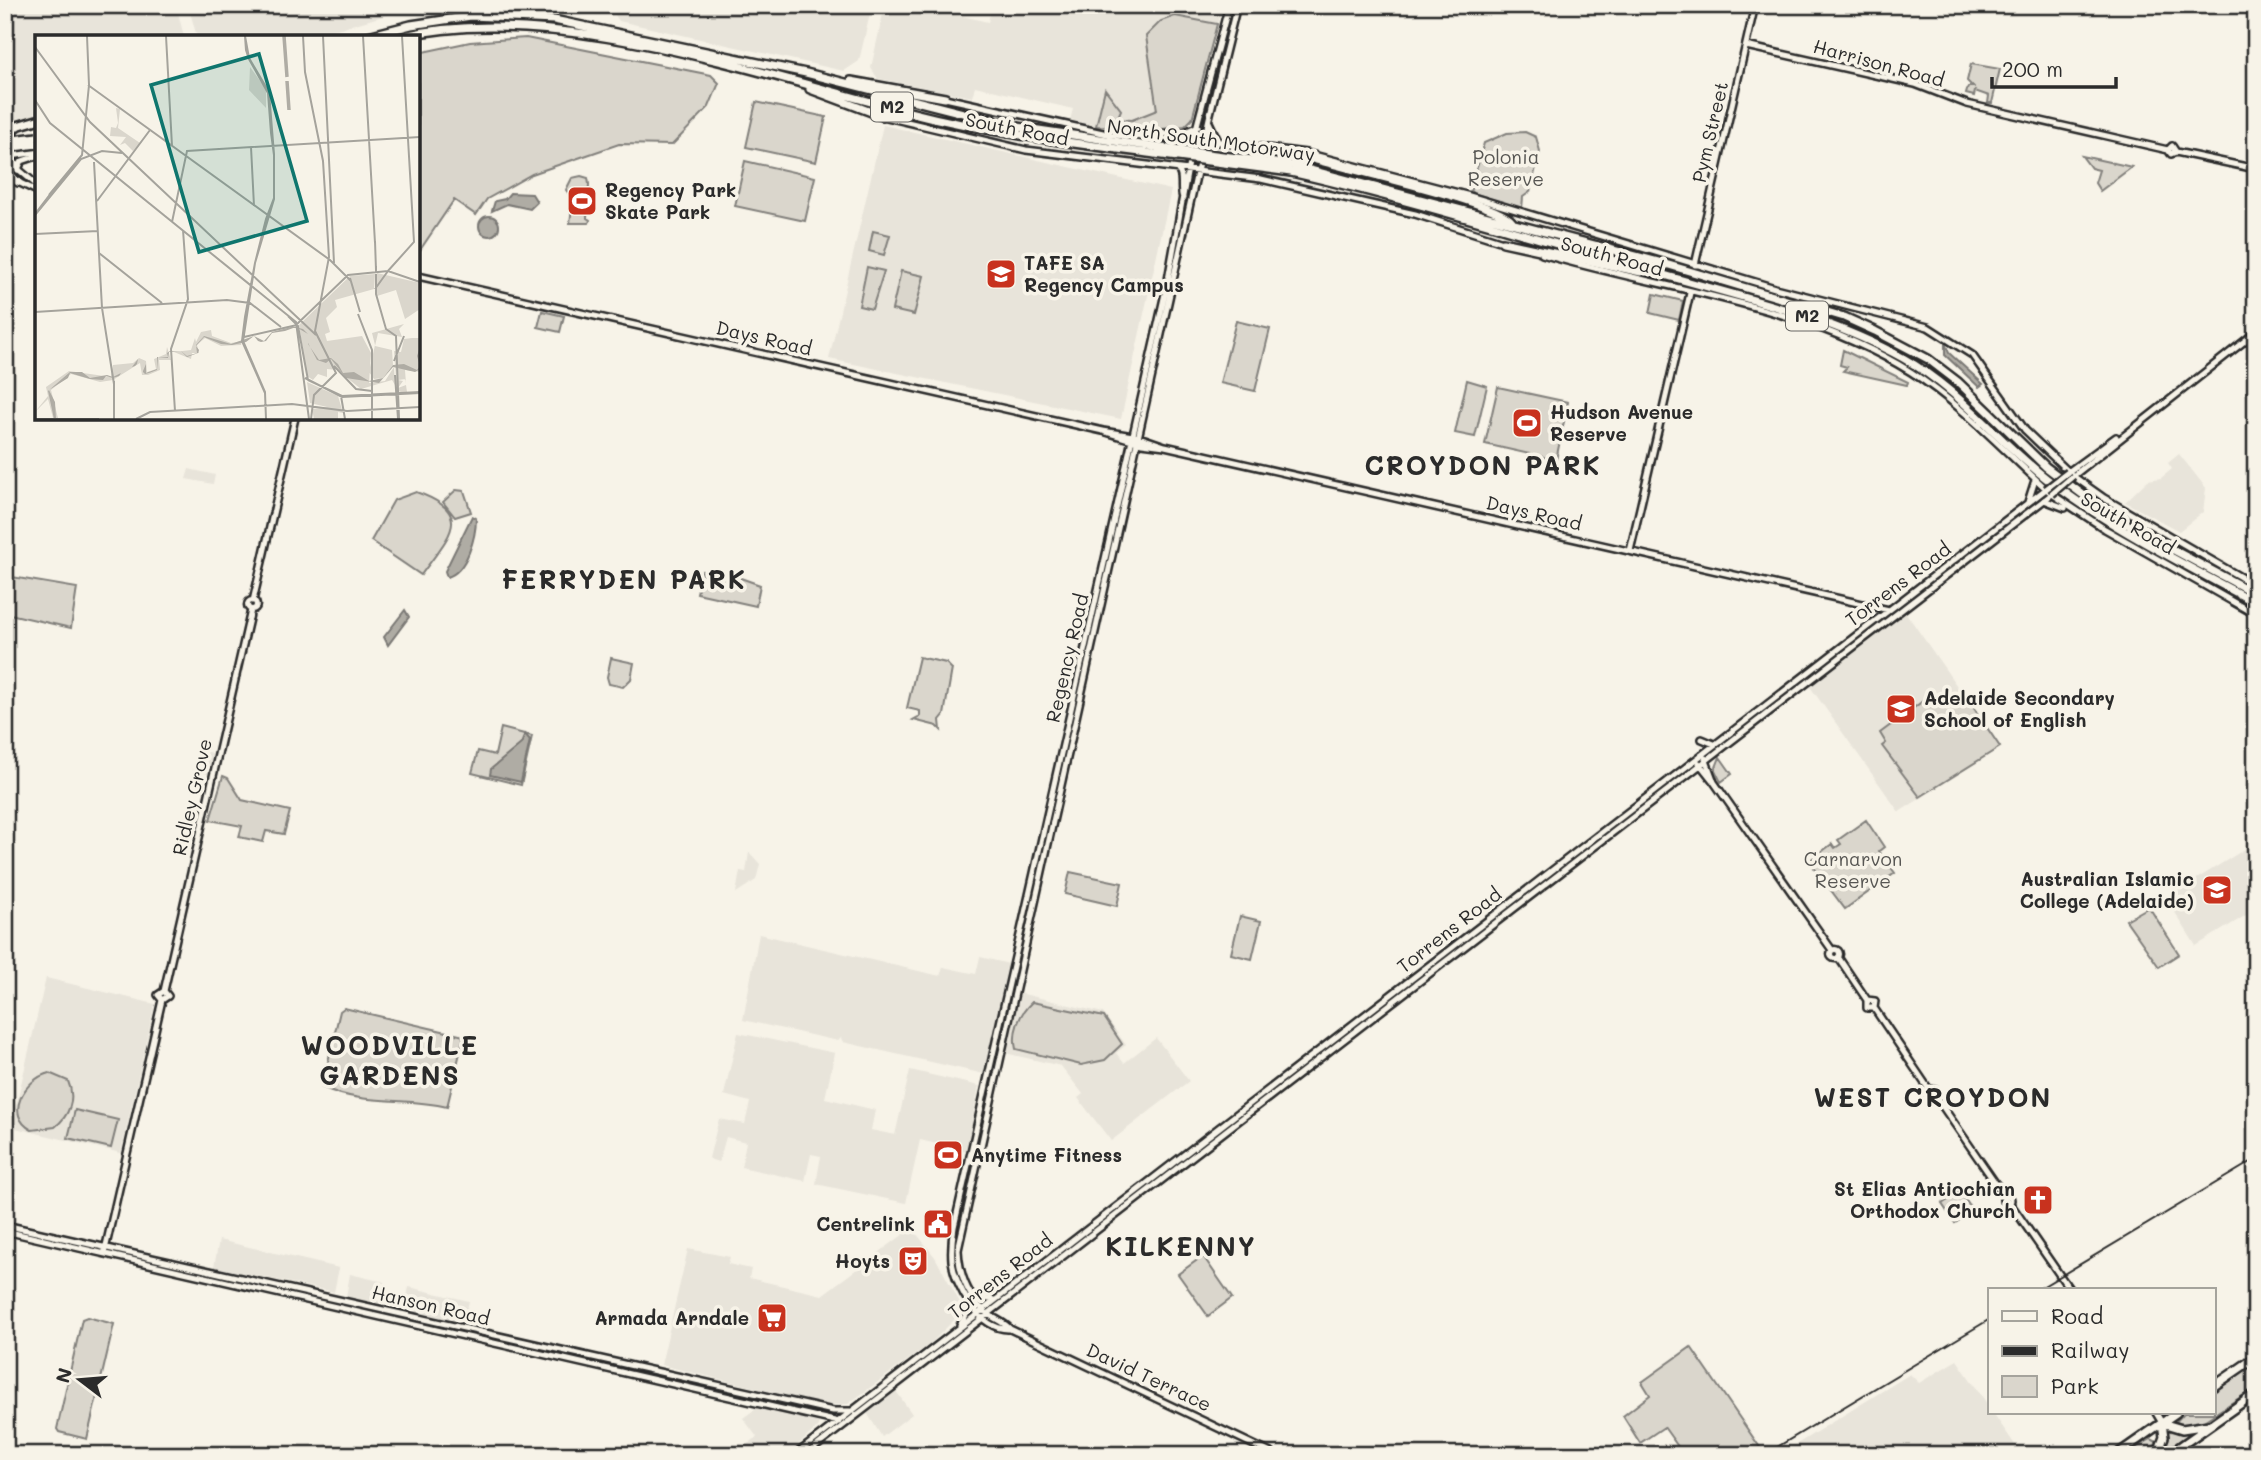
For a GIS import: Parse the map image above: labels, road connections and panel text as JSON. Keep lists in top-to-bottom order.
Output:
{
  "streets": {
    "highway": ["M2", "North South Motorway"],
    "main road": [
      "Harrison Road",
      "South Road",
      "Pym Street",
      "Days Road",
      "Torrens Road",
      "Regency Road",
      "Ridley Grove",
      "Hanson Road",
      "David Terrace"
    ]
  },
  "crossings": [
    ["Harrison Road", "Pym Street"],
    ["M2", "South Road"],
    ["M2", "North South Motorway"],
    ["South Road", "Pym Street"],
    ["South Road", "Torrens Road"],
    ["South Road", "Regency Road"],
    ["Days Road", "Torrens Road"],
    ["Days Road", "Regency Road"],
    ["Torrens Road", "Regency Road"],
    ["Torrens Road", "Hanson Road"],
    ["Torrens Road", "David Terrace"],
    ["Regency Road", "David Terrace"],
    ["Ridley Grove", "Hanson Road"]
  ],
  "districts": [
    "CROYDON PARK",
    "FERRYDEN PARK",
    "WOODVILLE GARDENS",
    "WEST CROYDON",
    "KILKENNY"
  ],
  "parks": ["Polonia Reserve", "Carnarvon Reserve"],
  "places": {
    "sports": ["Regency Park Skate Park", "Hudson Avenue Reserve", "Anytime Fitness"],
    "school or university": ["TAFE SA Regency Campus", "Adelaide Secondary School of English", "Australian Islamic College (Adelaide)"],
    "church": ["St Elias Antiochian Orthodox Church"],
    "public building": ["Centrelink"],
    "theatre": ["Hoyts"],
    "supermarket": ["Armada Arndale"]
  },
  "legend": ["Road", "Railway", "Park"],
  "scale_bar": "200 m",
  "north": "left"
}
